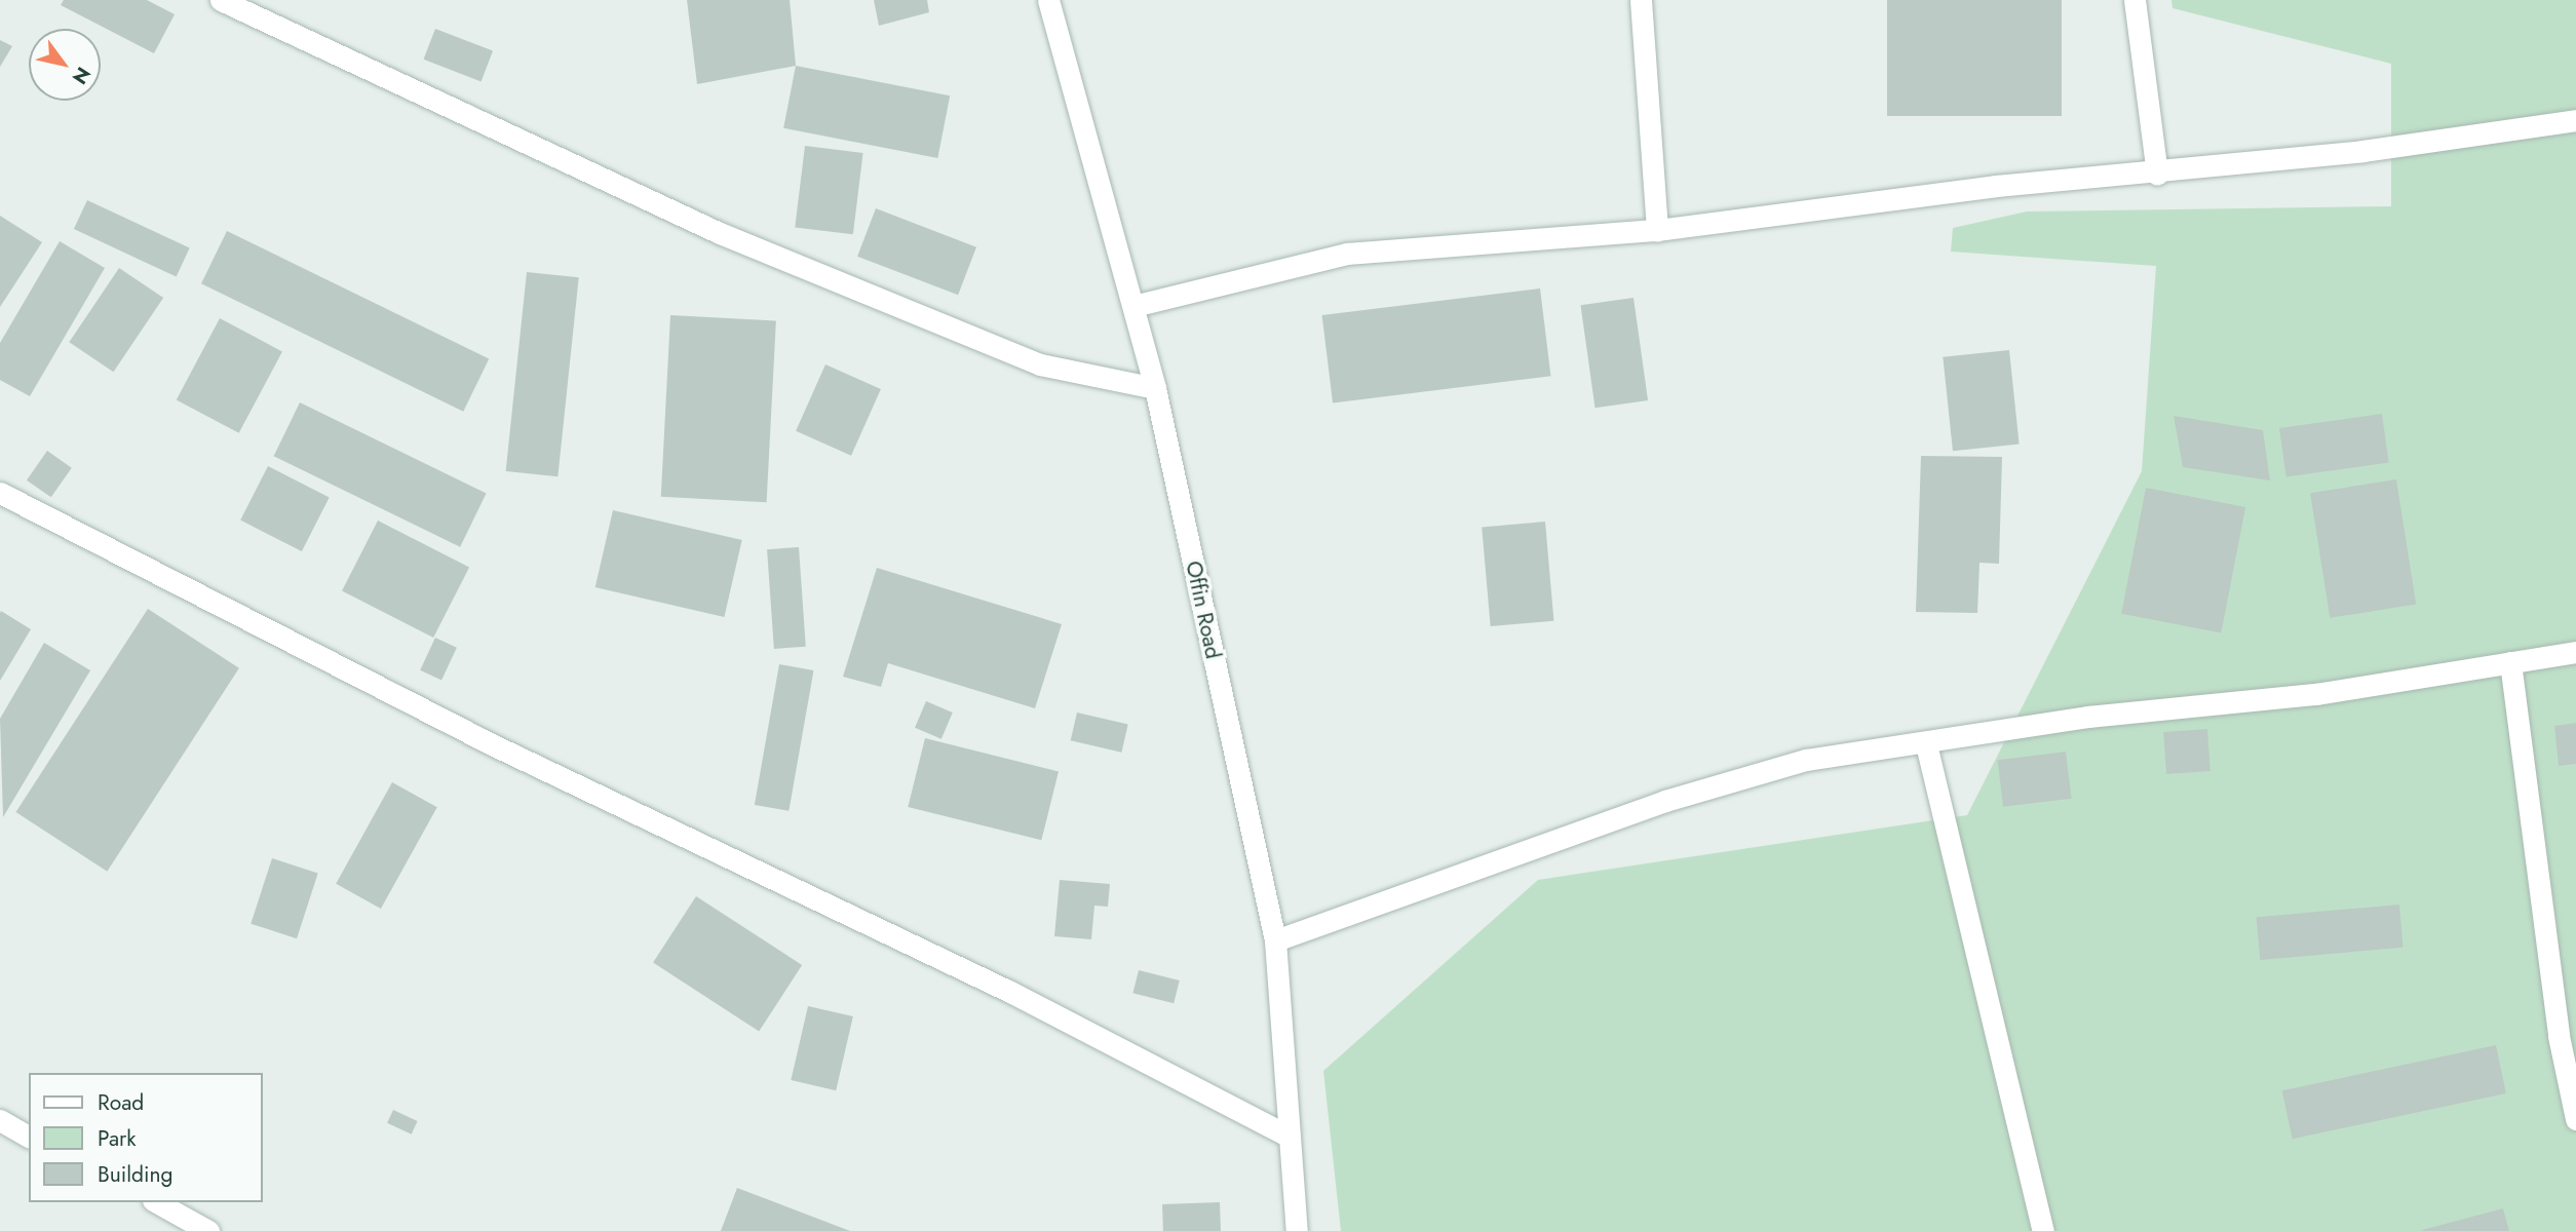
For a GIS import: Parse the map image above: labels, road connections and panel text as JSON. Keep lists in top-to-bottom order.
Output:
{
  "streets": {
    "street": ["Offin Road"]
  },
  "legend": ["Road", "Park", "Building"],
  "north": "bottom right"
}
